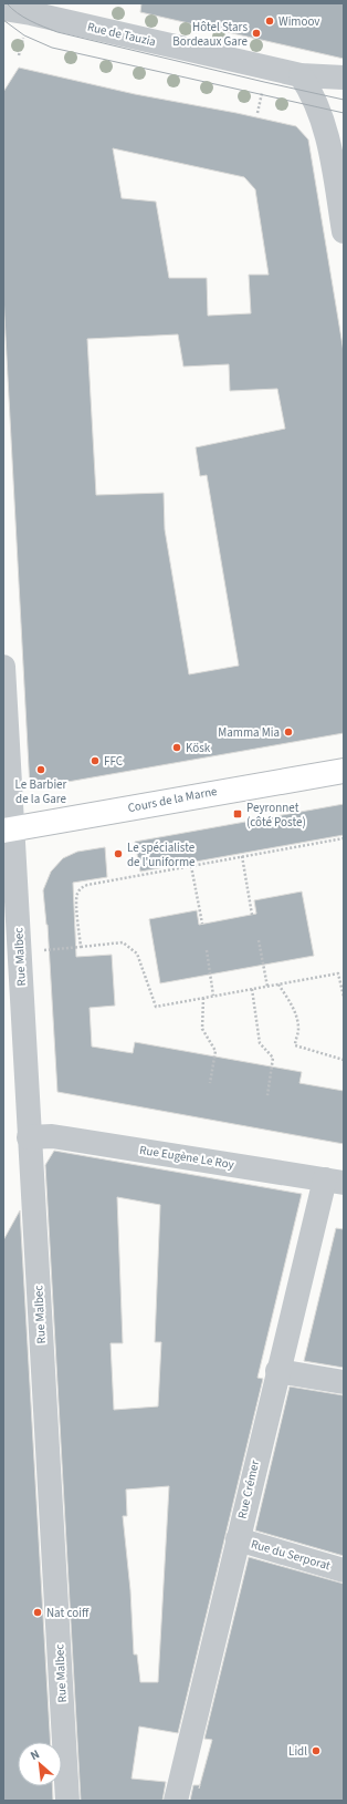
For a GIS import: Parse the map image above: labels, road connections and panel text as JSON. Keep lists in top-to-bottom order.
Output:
{
  "streets": {
    "main road": ["Cours de la Marne"],
    "street": [
      "Rue de Tauzia",
      "Rue Malbec",
      "Rue Eugène Le Roy",
      "Rue Crémer",
      "Rue du Serporat"
    ]
  },
  "crossings": [
    ["Cours de la Marne", "Rue Malbec"],
    ["Rue Malbec", "Rue Eugène Le Roy"],
    ["Rue Eugène Le Roy", "Rue Crémer"],
    ["Rue Crémer", "Rue du Serporat"]
  ],
  "places": {
    "other": [
      "Wimoov",
      "Hôtel Stars Bordeaux Gare",
      "Mamma Mia",
      "Kösk",
      "FFC",
      "Le Barbier de la Gare",
      "Le spécialiste de l'uniforme",
      "Nat coiff",
      "Lidl"
    ],
    "transit": ["Peyronnet (côté Poste)"]
  },
  "north": "top left"
}
